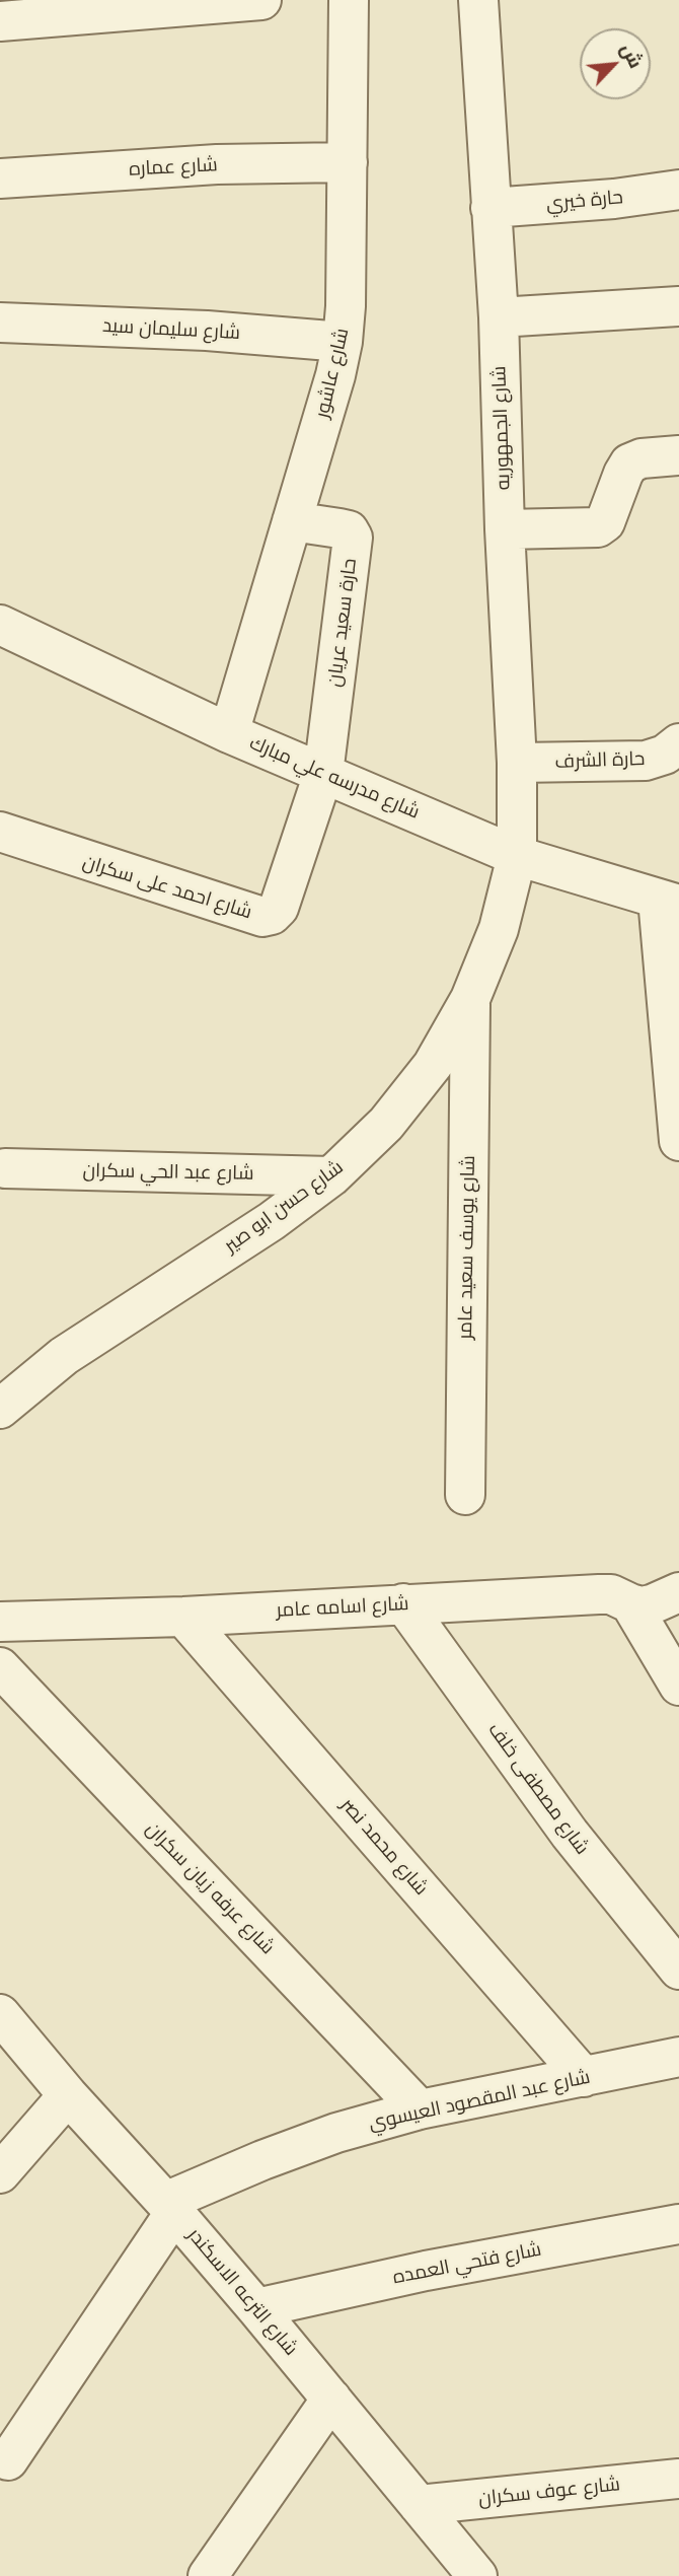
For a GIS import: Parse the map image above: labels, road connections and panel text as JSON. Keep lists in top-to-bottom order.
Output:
{
  "streets": {
    "street": [
      "شارع عماره",
      "حارة خيري",
      "شارع سليمان سيد",
      "شارع عاشور",
      "شارع الجمهوريه",
      "حارة سعيد عريان",
      "حارة الشرف",
      "شارع مدرسه علي مبارك",
      "شارع احمد على سكران",
      "شارع عبد الحي سكران",
      "شارع حسن ابو صير",
      "شارع يوسف سعيد عامر",
      "شارع اسامه عامر",
      "شارع مصطفى خلف",
      "شارع محمد نصر",
      "شارع عرفه زيان سكران",
      "شارع عبد المقصود العيسوي",
      "شارع فتحي العمده",
      "شارع الترعه الاسكندر",
      "شارع عوف سكران"
    ]
  },
  "crossings": [
    ["شارع عماره", "شارع عاشور"],
    ["حارة خيري", "شارع الجمهوريه"],
    ["شارع سليمان سيد", "شارع عاشور"],
    ["شارع عاشور", "حارة سعيد عريان"],
    ["شارع عاشور", "شارع مدرسه علي مبارك"],
    ["شارع الجمهوريه", "حارة الشرف"],
    ["شارع الجمهوريه", "شارع مدرسه علي مبارك"],
    ["شارع الجمهوريه", "شارع حسن ابو صير"],
    ["حارة سعيد عريان", "شارع مدرسه علي مبارك"],
    ["حارة سعيد عريان", "شارع احمد على سكران"],
    ["شارع مدرسه علي مبارك", "شارع احمد على سكران"],
    ["شارع مدرسه علي مبارك", "شارع حسن ابو صير"],
    ["شارع عبد الحي سكران", "شارع حسن ابو صير"],
    ["شارع حسن ابو صير", "شارع يوسف سعيد عامر"],
    ["شارع اسامه عامر", "شارع مصطفى خلف"],
    ["شارع اسامه عامر", "شارع محمد نصر"],
    ["شارع محمد نصر", "شارع عبد المقصود العيسوي"],
    ["شارع عرفه زيان سكران", "شارع عبد المقصود العيسوي"],
    ["شارع عبد المقصود العيسوي", "شارع الترعه الاسكندر"],
    ["شارع فتحي العمده", "شارع الترعه الاسكندر"],
    ["شارع الترعه الاسكندر", "شارع عوف سكران"]
  ],
  "north": "top right"
}
